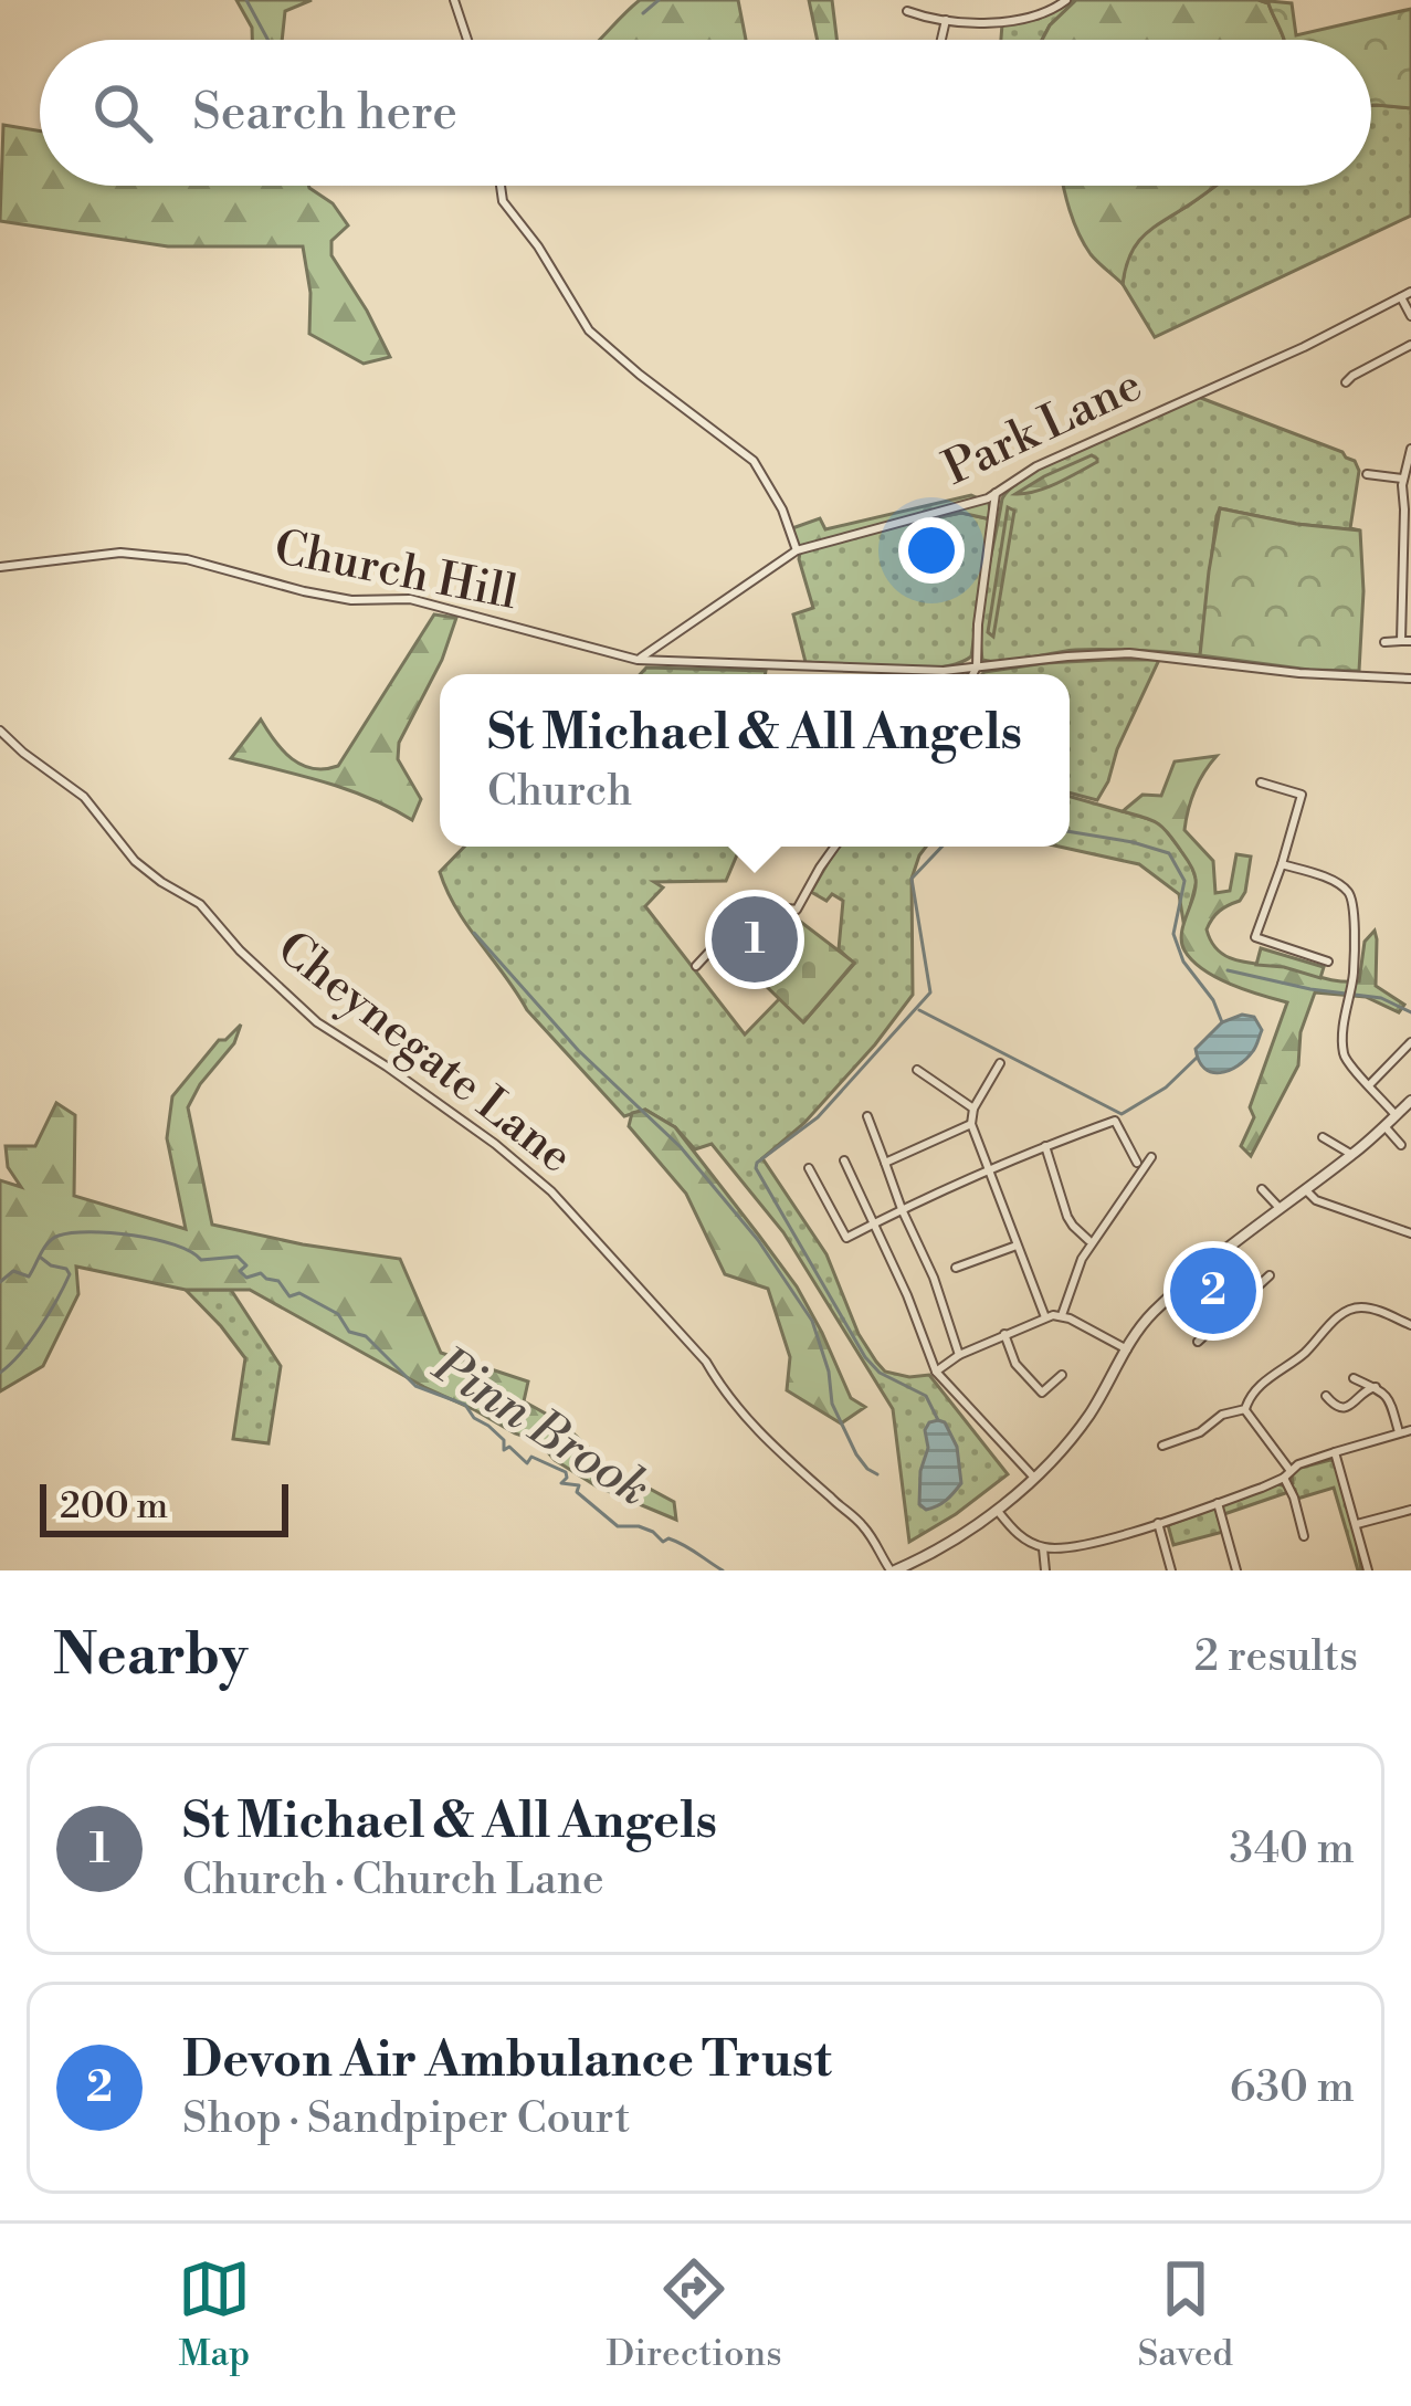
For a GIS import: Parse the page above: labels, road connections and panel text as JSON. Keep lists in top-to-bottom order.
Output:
{
  "streets": {
    "street": ["Park Lane", "Church Hill", "Cheynegate Lane"]
  },
  "crossings": [
    ["Park Lane", "Church Hill"]
  ],
  "water": ["Pinn Brook"],
  "scale_bar": "200 m",
  "page": {
    "search": "Search here",
    "popup": ["St Michael & All Angels", "Church"],
    "pins": ["1", "2"],
    "scale": "200 m",
    "heading": ["Nearby", "2 results"],
    "list": [
      {
        "mark": "1",
        "name": "St Michael & All Angels",
        "note": "Church · Church Lane",
        "value": "340 m"
      },
      {
        "mark": "2",
        "name": "Devon Air Ambulance Trust",
        "note": "Shop · Sandpiper Court",
        "value": "630 m"
      }
    ],
    "nav": ["Map", "Directions", "Saved"]
  }
}
